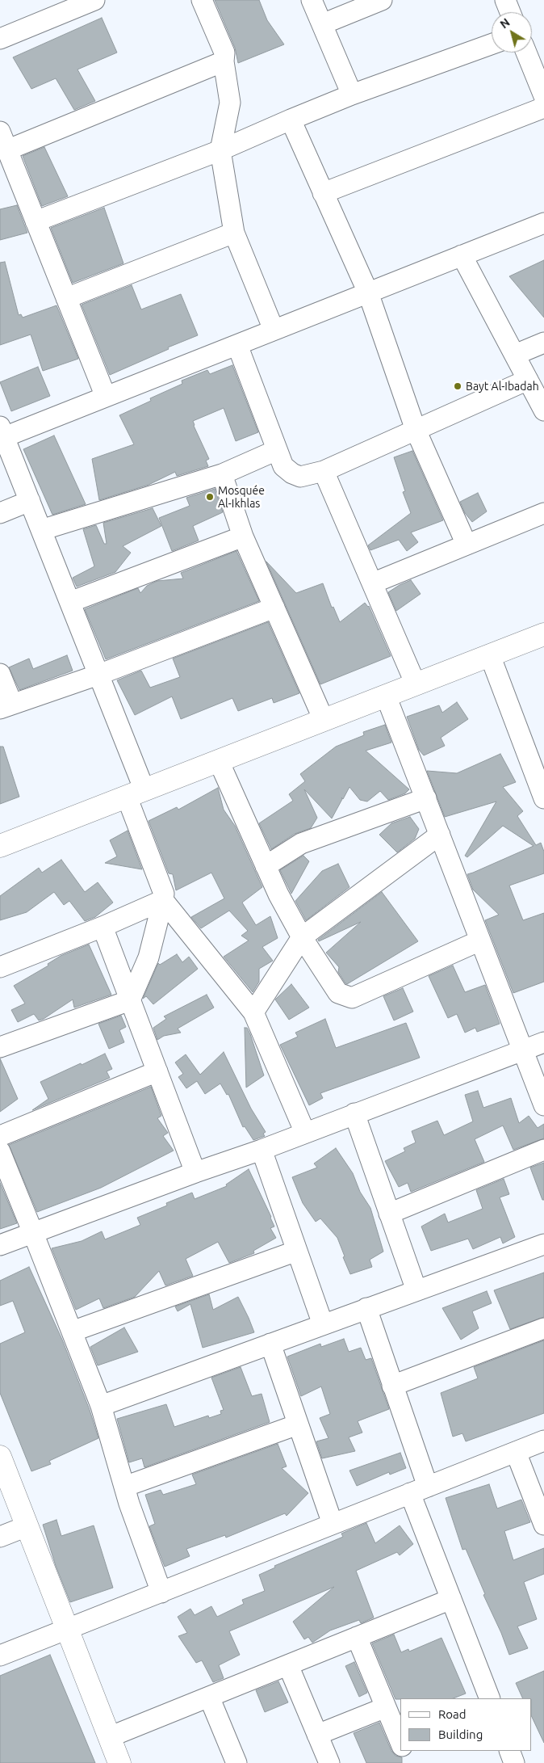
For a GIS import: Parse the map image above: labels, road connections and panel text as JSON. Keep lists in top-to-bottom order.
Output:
{
  "places": ["Bayt Al-Ibadah", "Mosquée Al-Ikhlas"],
  "legend": ["Road", "Building"],
  "north": "top left"
}
